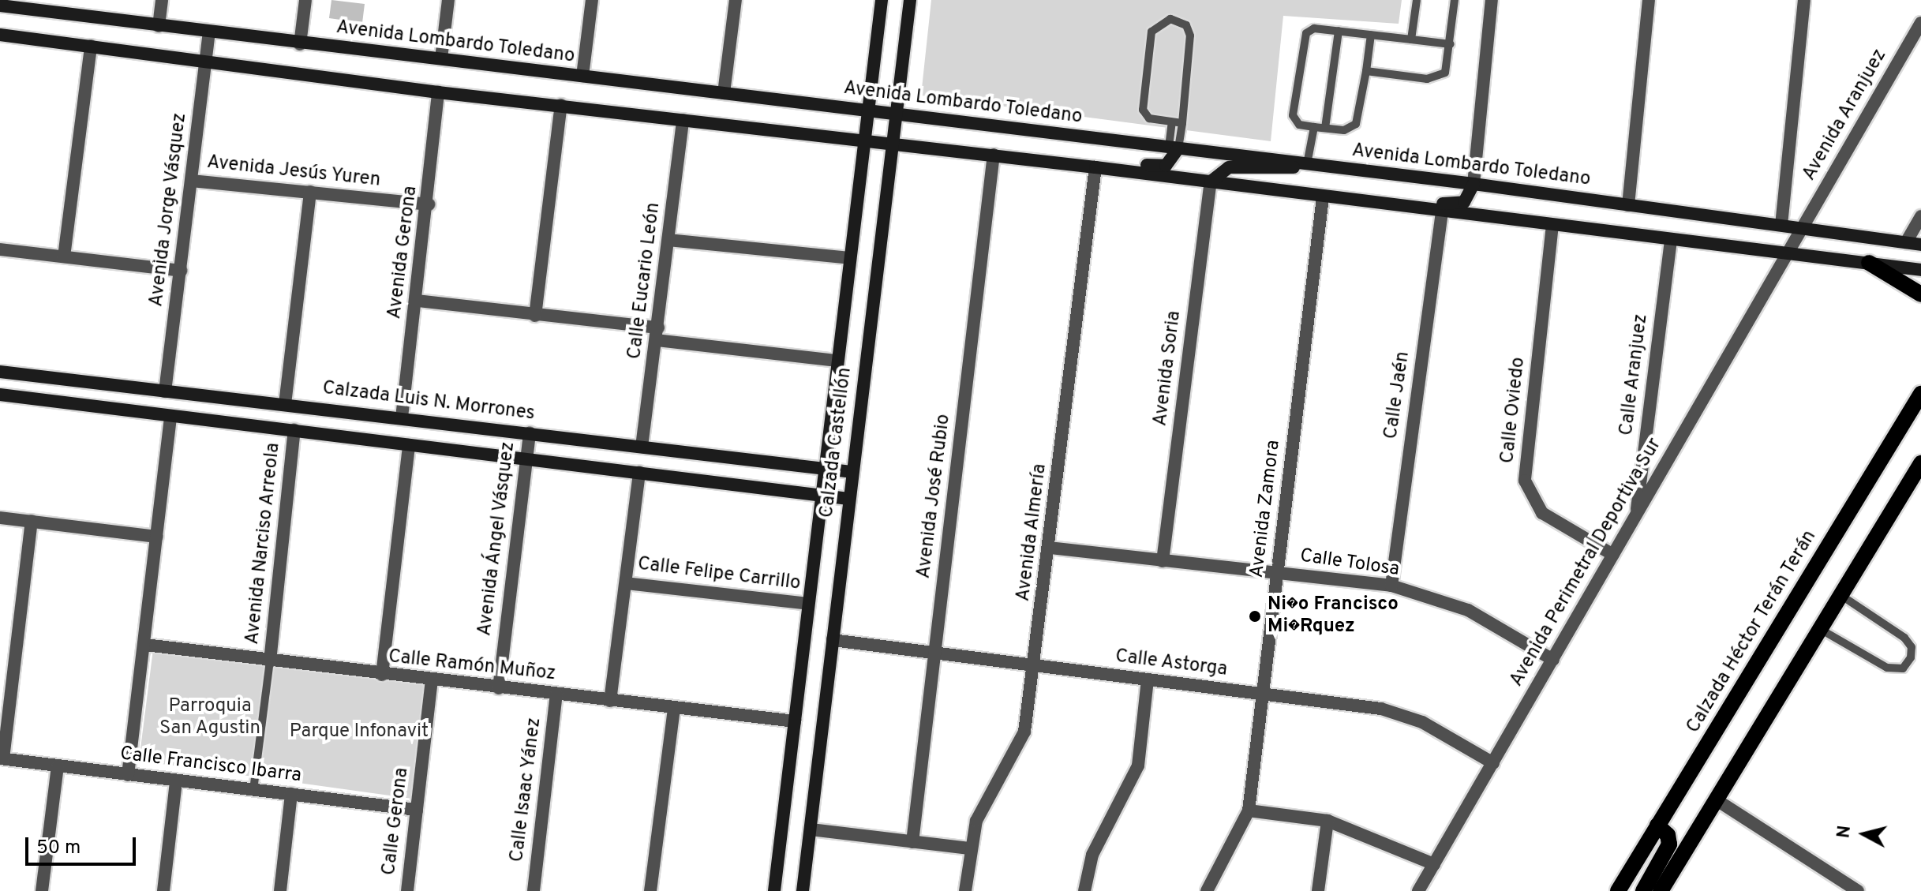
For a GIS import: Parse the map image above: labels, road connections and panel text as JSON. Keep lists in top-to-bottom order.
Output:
{
  "streets": {
    "main road": [
      "Avenida Lombardo Toledano",
      "Calzada Luis N. Morrones",
      "Calzada Castellón",
      "Calzada Héctor Terán Terán"
    ],
    "street": [
      "Avenida Aranjuez",
      "Avenida Jesús Yuren",
      "Avenida Jorge Vásquez",
      "Avenida Gerona",
      "Calle Eucario León",
      "Avenida Soria",
      "Calle Aranjuez",
      "Calle Jaén",
      "Calle Oviedo",
      "Avenida José Rubio",
      "Avenida Zamora",
      "Avenida Almería",
      "Avenida Ángel Vásquez",
      "Avenida Narciso Arreola",
      "Avenida Perimetral Deportiva Sur",
      "Calle Tolosa",
      "Calle Felipe Carrillo",
      "Calle Astorga",
      "Calle Ramón Muñoz",
      "Calle Francisco Ibarra",
      "Calle Isaac Yánez",
      "Calle Gerona"
    ]
  },
  "crossings": [
    ["Avenida Lombardo Toledano", "Avenida Aranjuez"],
    ["Avenida Lombardo Toledano", "Avenida Jorge Vásquez"],
    ["Avenida Lombardo Toledano", "Calzada Castellón"],
    ["Avenida Aranjuez", "Avenida Perimetral Deportiva Sur"],
    ["Avenida Jesús Yuren", "Avenida Jorge Vásquez"],
    ["Avenida Jesús Yuren", "Avenida Gerona"],
    ["Avenida Jorge Vásquez", "Calzada Luis N. Morrones"],
    ["Avenida Gerona", "Calzada Luis N. Morrones"],
    ["Calle Eucario León", "Calzada Luis N. Morrones"],
    ["Avenida Soria", "Calle Tolosa"],
    ["Calle Aranjuez", "Avenida Perimetral Deportiva Sur"],
    ["Calle Jaén", "Calle Tolosa"],
    ["Calzada Luis N. Morrones", "Calzada Castellón"],
    ["Calzada Luis N. Morrones", "Avenida Ángel Vásquez"],
    ["Calle Oviedo", "Avenida Perimetral Deportiva Sur"],
    ["Calzada Castellón", "Calle Felipe Carrillo"],
    ["Calzada Castellón", "Calle Astorga"],
    ["Calzada Castellón", "Calle Ramón Muñoz"],
    ["Avenida José Rubio", "Calle Astorga"],
    ["Avenida Zamora", "Calle Tolosa"],
    ["Avenida Zamora", "Calle Astorga"],
    ["Avenida Almería", "Calle Tolosa"],
    ["Avenida Almería", "Calle Astorga"],
    ["Avenida Ángel Vásquez", "Calle Ramón Muñoz"],
    ["Avenida Narciso Arreola", "Calle Ramón Muñoz"],
    ["Avenida Perimetral Deportiva Sur", "Calle Tolosa"],
    ["Avenida Perimetral Deportiva Sur", "Calle Astorga"],
    ["Calle Ramón Muñoz", "Calle Isaac Yánez"],
    ["Calle Ramón Muñoz", "Calle Gerona"],
    ["Calle Francisco Ibarra", "Calle Gerona"]
  ],
  "parks": ["Parroquia San Agustin", "Parque Infonavit"],
  "places": ["Ni�o Francisco Mi�Rquez"],
  "scale_bar": "50 m",
  "north": "left"
}
